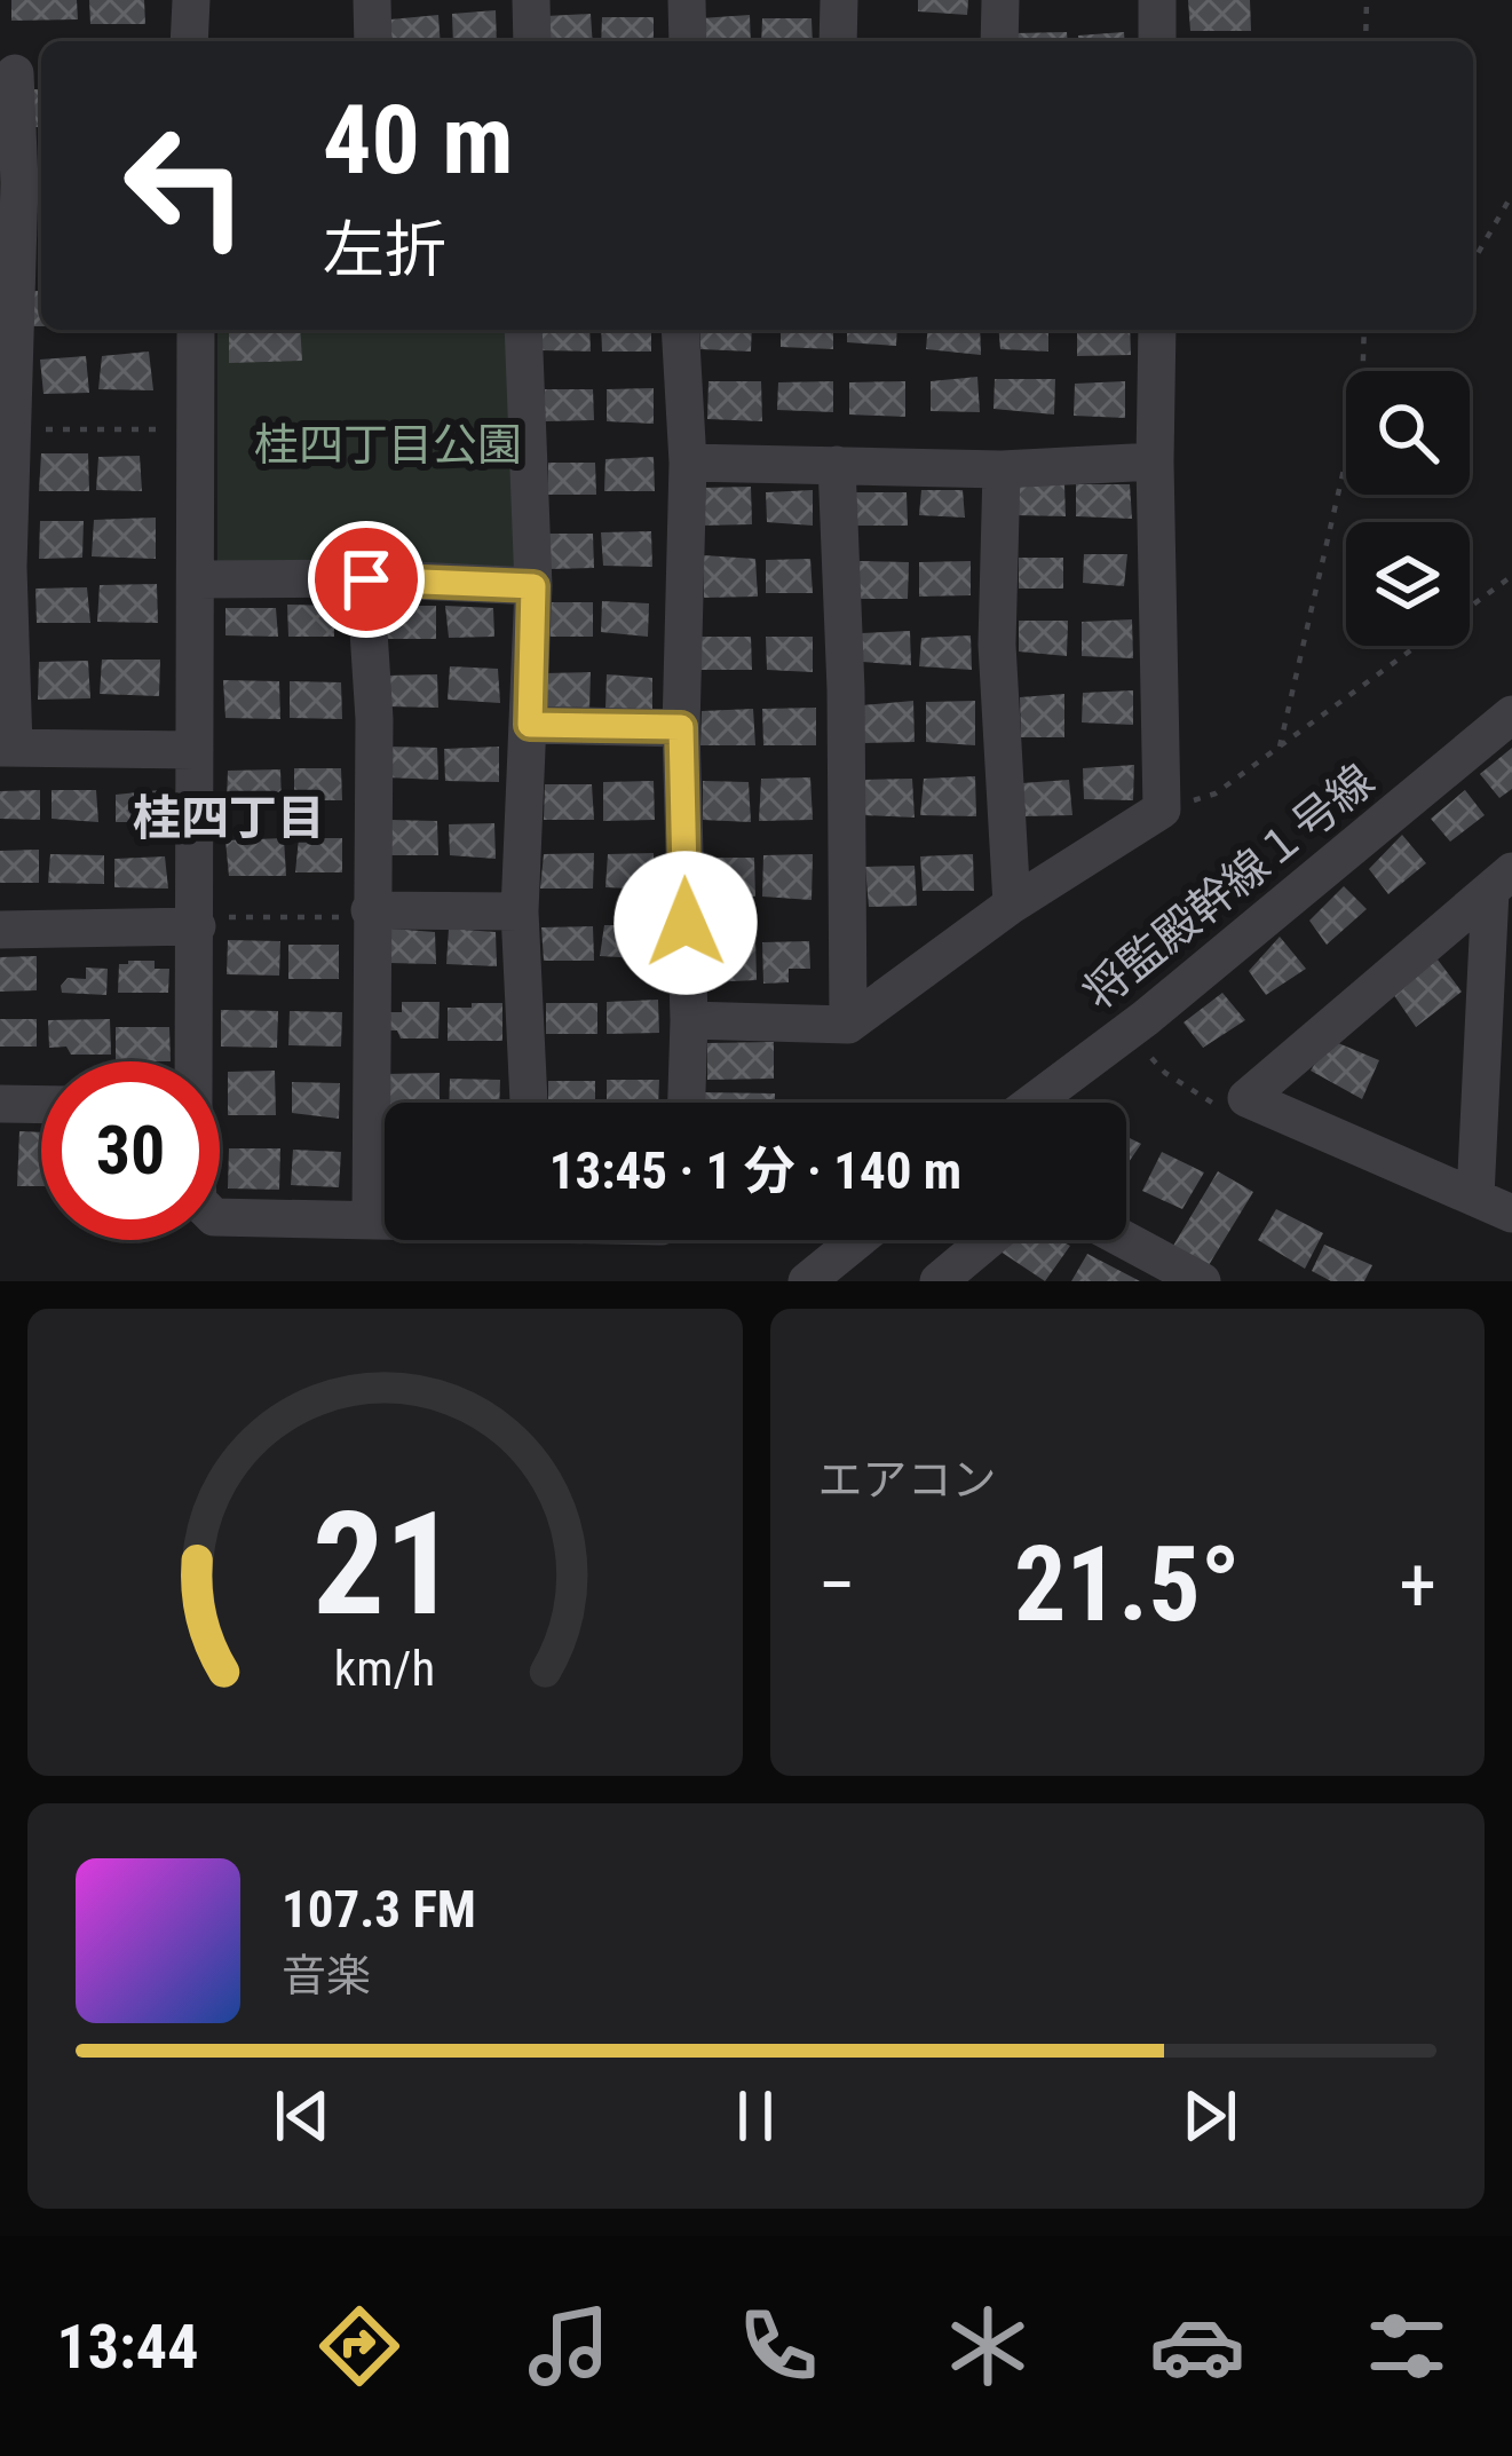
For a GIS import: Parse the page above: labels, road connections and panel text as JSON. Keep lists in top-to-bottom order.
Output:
{
  "streets": {
    "street": ["将監殿幹線１号線"]
  },
  "districts": ["桂四丁目"],
  "parks": ["桂四丁目公園"],
  "page": {
    "turn": ["40 m", "左折"],
    "limit": "30",
    "trip": "13:45 · 1 分 · 140 m",
    "tile": "エアコン",
    "heat": ["−", "21.5°", "+"],
    "song": ["107.3 FM", "音楽"],
    "tabs": "13:44",
    "gauge": ["21", "km/h"]
  }
}
